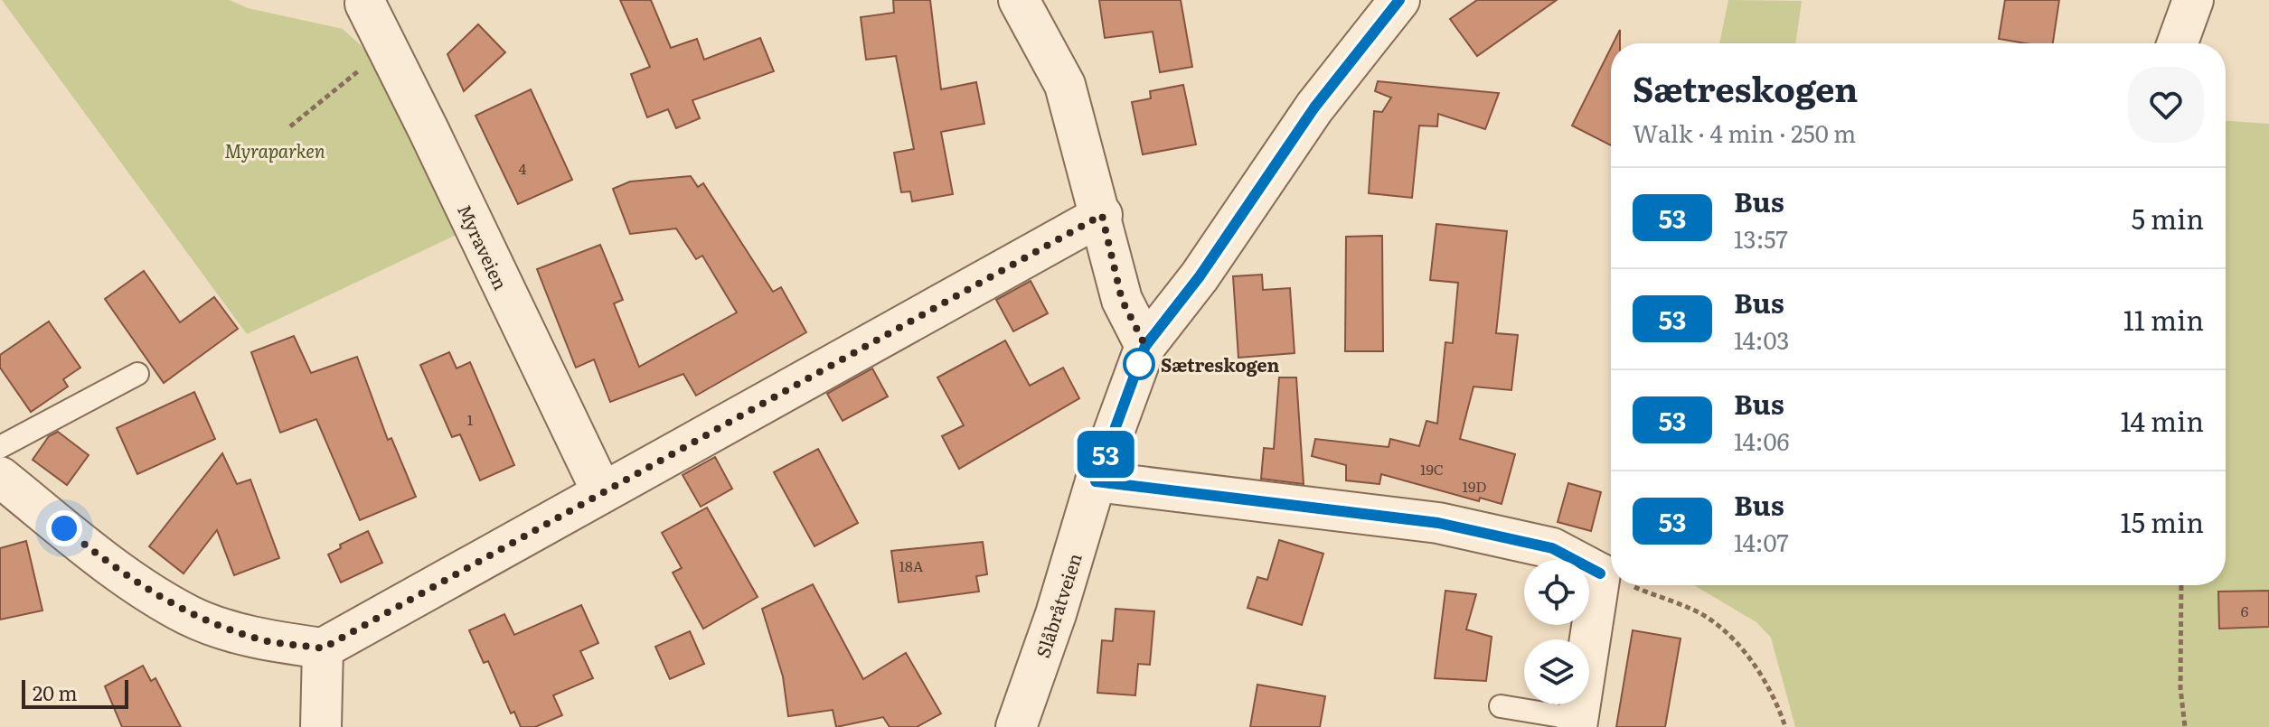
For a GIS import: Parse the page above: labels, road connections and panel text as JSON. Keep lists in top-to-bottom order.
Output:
{
  "streets": {
    "street": ["Myraveien", "Slåbråtveien"]
  },
  "parks": ["Myraparken"],
  "places": ["Sætreskogen"],
  "lines": ["bus line 53"],
  "house_numbers": [
    "4",
    "1",
    "19C",
    "19D",
    "18A",
    "6"
  ],
  "scale_bar": "20 m",
  "page": {
    "on_map": "53",
    "heading": ["Sætreskogen", "Walk · 4 min · 250 m"],
    "list": [
      {
        "mark": "53",
        "name": "Bus",
        "note": "13:57",
        "value": "5 min"
      },
      {
        "mark": "53",
        "name": "Bus",
        "note": "14:03",
        "value": "11 min"
      },
      {
        "mark": "53",
        "name": "Bus",
        "note": "14:06",
        "value": "14 min"
      },
      {
        "mark": "53",
        "name": "Bus",
        "note": "14:07",
        "value": "15 min"
      }
    ],
    "scale": "20 m"
  }
}
